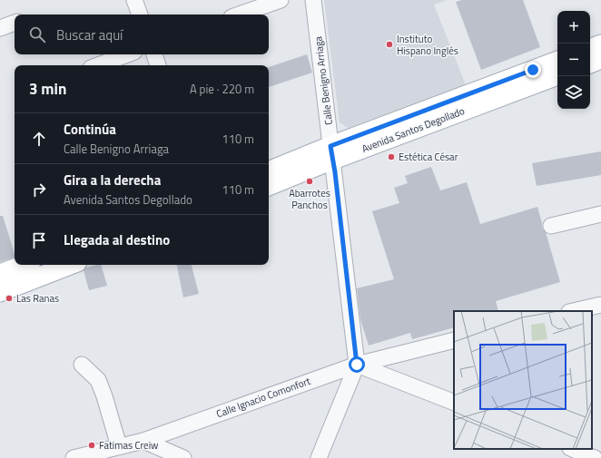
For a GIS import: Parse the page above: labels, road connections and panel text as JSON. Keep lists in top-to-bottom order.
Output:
{
  "streets": {
    "main road": ["Avenida Santos Degollado"],
    "street": ["Calle Benigno Arriaga", "Calle Ignacio Comonfort"]
  },
  "crossings": [
    ["Calle Benigno Arriaga", "Avenida Santos Degollado"],
    ["Calle Benigno Arriaga", "Calle Ignacio Comonfort"]
  ],
  "places": [
    "Instituto Hispano Inglés",
    "Estética César",
    "Abarrotes Panchos",
    "Las Ranas",
    "Fatimas Creiw"
  ],
  "page": {
    "map_buttons": ["+", "−"],
    "search": "Buscar aquí",
    "heading": ["3 min", "A pie · 220 m"],
    "list": [
      ["Continúa", "Calle Benigno Arriaga", "110 m"],
      ["Gira a la derecha", "Avenida Santos Degollado", "110 m"],
      "Llegada al destino"
    ]
  }
}
